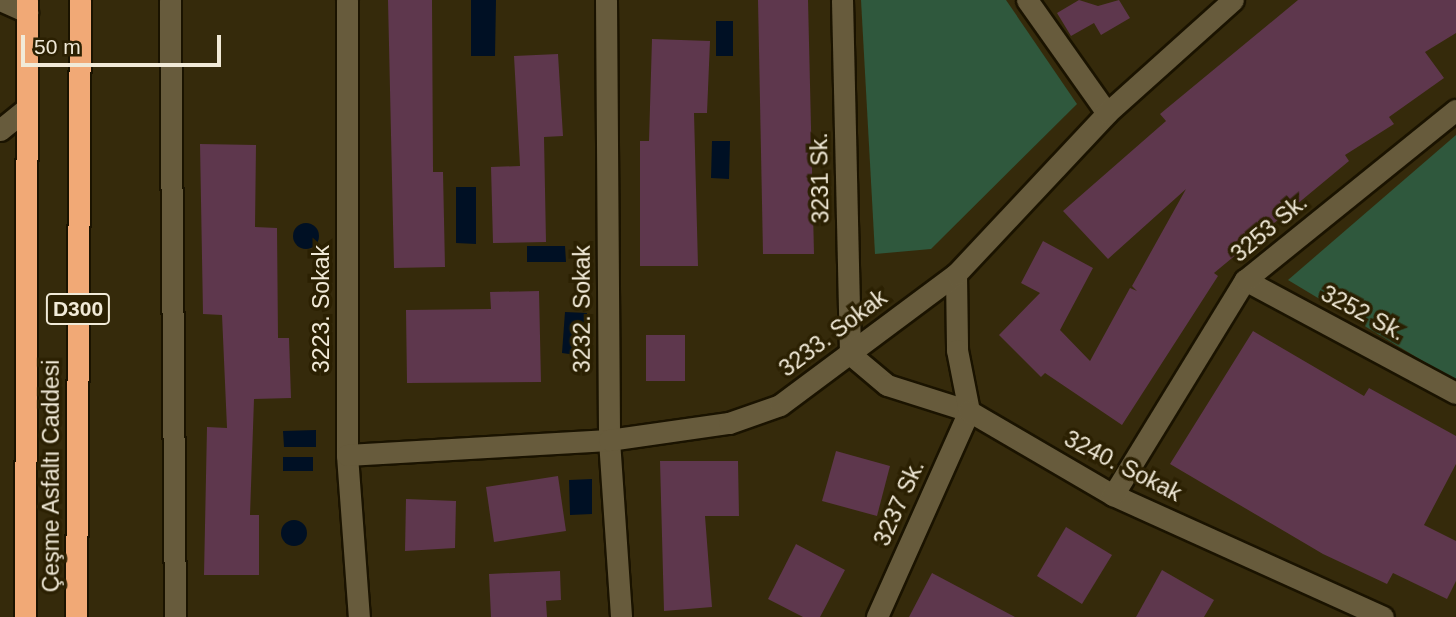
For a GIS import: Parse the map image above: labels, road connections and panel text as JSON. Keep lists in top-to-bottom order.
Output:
{
  "streets": {
    "highway": ["D300", "Çeşme Asfaltı Caddesi"],
    "street": [
      "3231 Sk.",
      "3253 Sk.",
      "3223. Sokak",
      "3232. Sokak",
      "3252 Sk.",
      "3233. Sokak",
      "3240. Sokak",
      "3237 Sk."
    ]
  },
  "crossings": [
    ["3231 Sk.", "3233. Sokak"],
    ["3231 Sk.", "3240. Sokak"],
    ["3253 Sk.", "3252 Sk."],
    ["3253 Sk.", "3240. Sokak"],
    ["3223. Sokak", "3233. Sokak"],
    ["3232. Sokak", "3233. Sokak"],
    ["3233. Sokak", "3240. Sokak"],
    ["3240. Sokak", "3237 Sk."]
  ],
  "scale_bar": "50 m"
}
